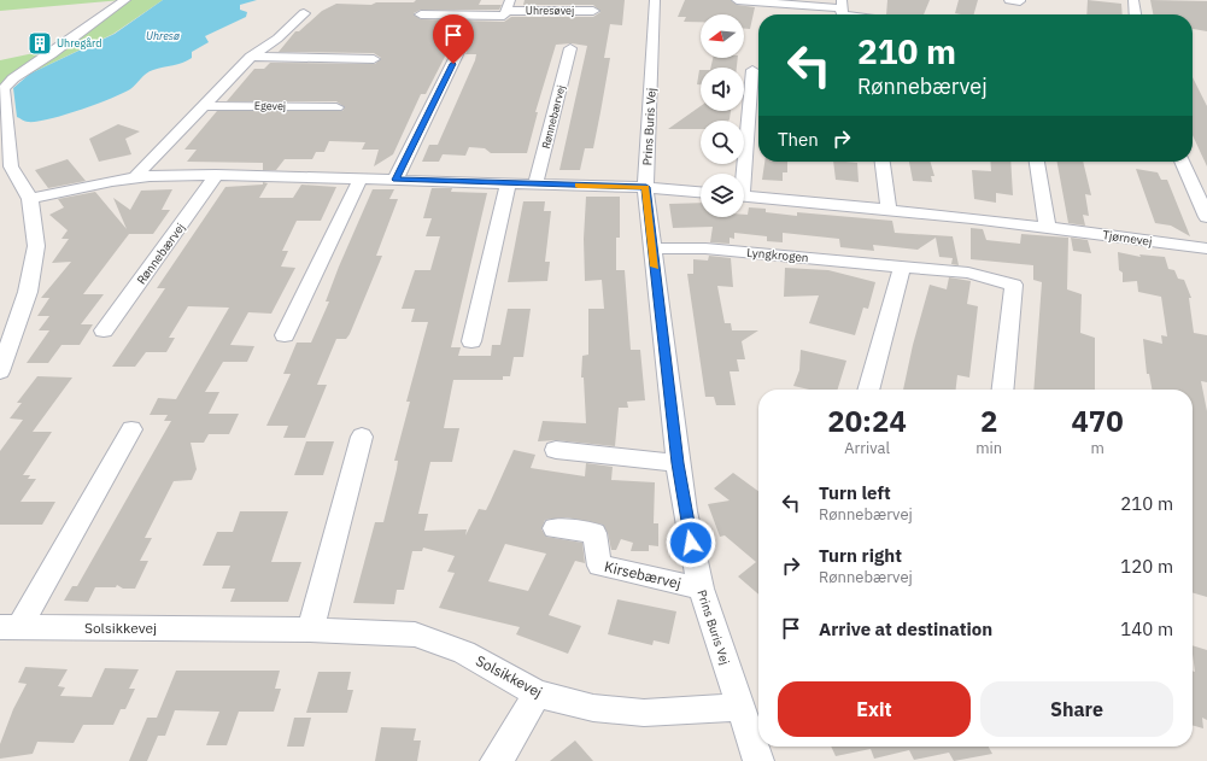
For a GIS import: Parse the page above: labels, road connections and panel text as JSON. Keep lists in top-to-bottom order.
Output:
{
  "streets": {
    "street": [
      "Uhresøvej",
      "Egevej",
      "Rønnebærvej",
      "Prins Buris Vej",
      "Tjørnevej",
      "Lyngkrogen",
      "Kirsebærvej",
      "Solsikkevej"
    ]
  },
  "crossings": [
    ["Prins Buris Vej", "Lyngkrogen"],
    ["Prins Buris Vej", "Kirsebærvej"],
    ["Prins Buris Vej", "Solsikkevej"]
  ],
  "water": ["Uhresø"],
  "places": {
    "building": ["Uhregård"]
  },
  "north": "left",
  "page": {
    "turn": ["210 m", "Rønnebærvej"],
    "then": "Then",
    "eta": [
      "20:24",
      "Arrival",
      "2",
      "min",
      "470",
      "m"
    ],
    "list": [
      {
        "name": "Turn left",
        "note": "Rønnebærvej",
        "value": "210 m"
      },
      {
        "name": "Turn right",
        "note": "Rønnebærvej",
        "value": "120 m"
      },
      {
        "name": "Arrive at destination",
        "value": "140 m"
      }
    ],
    "buttons": ["Exit", "Share"]
  }
}
